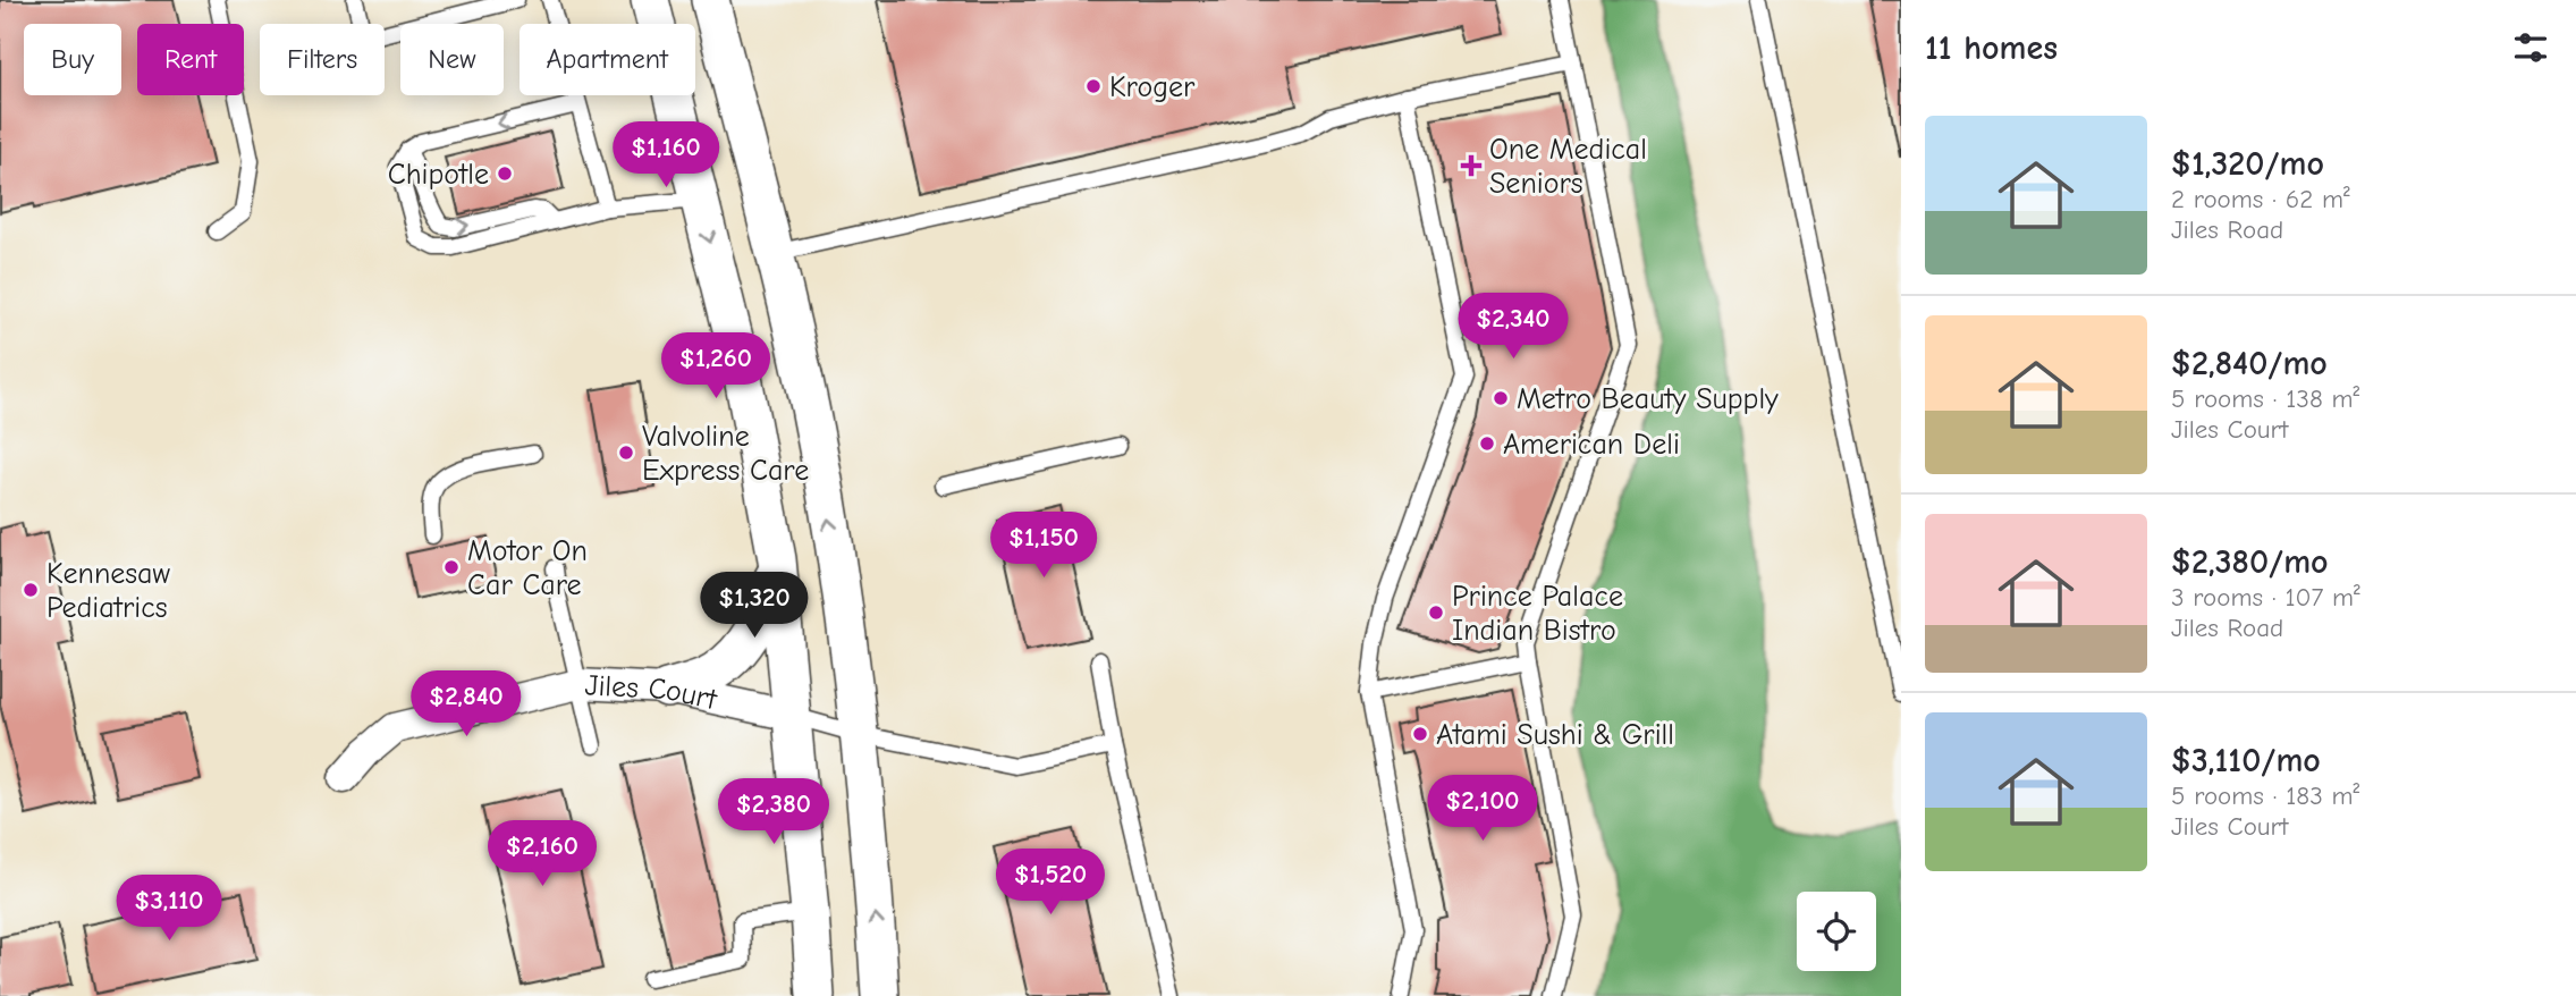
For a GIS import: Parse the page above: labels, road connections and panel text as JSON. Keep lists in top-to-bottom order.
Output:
{
  "streets": {
    "street": ["Jiles Court"]
  },
  "places": {
    "other": [
      "Kroger",
      "Chipotle",
      "Metro Beauty Supply",
      "American Deli",
      "Valvoline Express Care",
      "Motor On Car Care",
      "Kennesaw Pediatrics",
      "Prince Palace Indian Bistro",
      "Atami Sushi & Grill"
    ],
    "health": ["One Medical Seniors"]
  },
  "page": {
    "heading": "11 homes",
    "chip": [
      "Buy",
      "Rent",
      "Filters",
      "New",
      "Apartment"
    ],
    "list": [
      {
        "name": "$1,320/mo",
        "note": "2 rooms · 62 m² · Jiles Road"
      },
      {
        "name": "$2,840/mo",
        "note": "5 rooms · 138 m² · Jiles Court"
      },
      {
        "name": "$2,380/mo",
        "note": "3 rooms · 107 m² · Jiles Road"
      },
      {
        "name": "$3,110/mo",
        "note": "5 rooms · 183 m² · Jiles Court"
      }
    ],
    "price": [
      "$1,160",
      "$2,340",
      "$1,260",
      "$1,150",
      "$1,320",
      "$2,840",
      "$2,100",
      "$2,380",
      "$2,160",
      "$1,520",
      "$3,110"
    ]
  }
}
